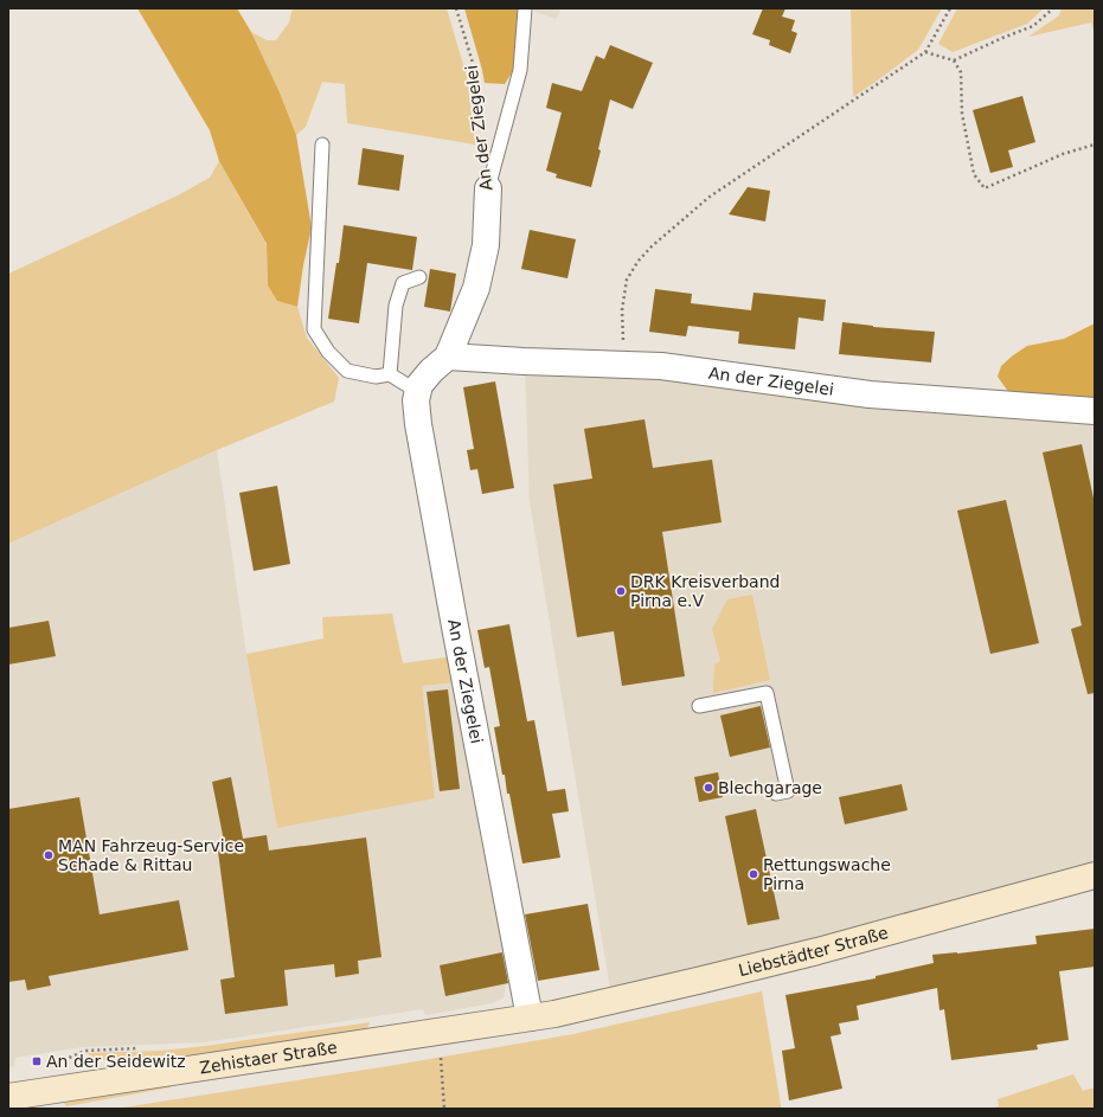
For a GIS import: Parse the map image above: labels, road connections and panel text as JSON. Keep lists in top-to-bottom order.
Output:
{
  "streets": {
    "main road": ["Liebstädter Straße", "Zehistaer Straße"],
    "street": ["An der Ziegelei"]
  },
  "crossings": [
    ["An der Ziegelei", "Liebstädter Straße"],
    ["An der Ziegelei", "Zehistaer Straße"],
    ["Liebstädter Straße", "Zehistaer Straße"]
  ],
  "places": {
    "other": [
      "DRK Kreisverband Pirna e.V",
      "Blechgarage",
      "MAN Fahrzeug-Service Schade & Rittau",
      "Rettungswache Pirna"
    ],
    "transit": ["An der Seidewitz"]
  }
}
